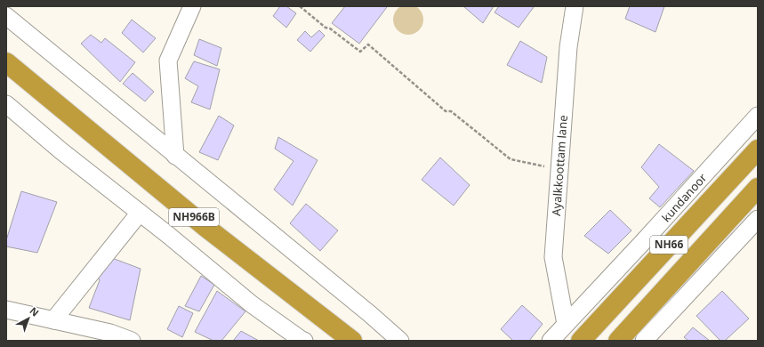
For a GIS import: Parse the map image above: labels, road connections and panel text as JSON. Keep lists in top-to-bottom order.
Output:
{
  "streets": {
    "highway": ["NH966B", "NH66"],
    "street": ["Ayalkkoottam lane", "kundanoor"]
  },
  "crossings": [
    ["Ayalkkoottam lane", "kundanoor"]
  ],
  "north": "top right"
}
